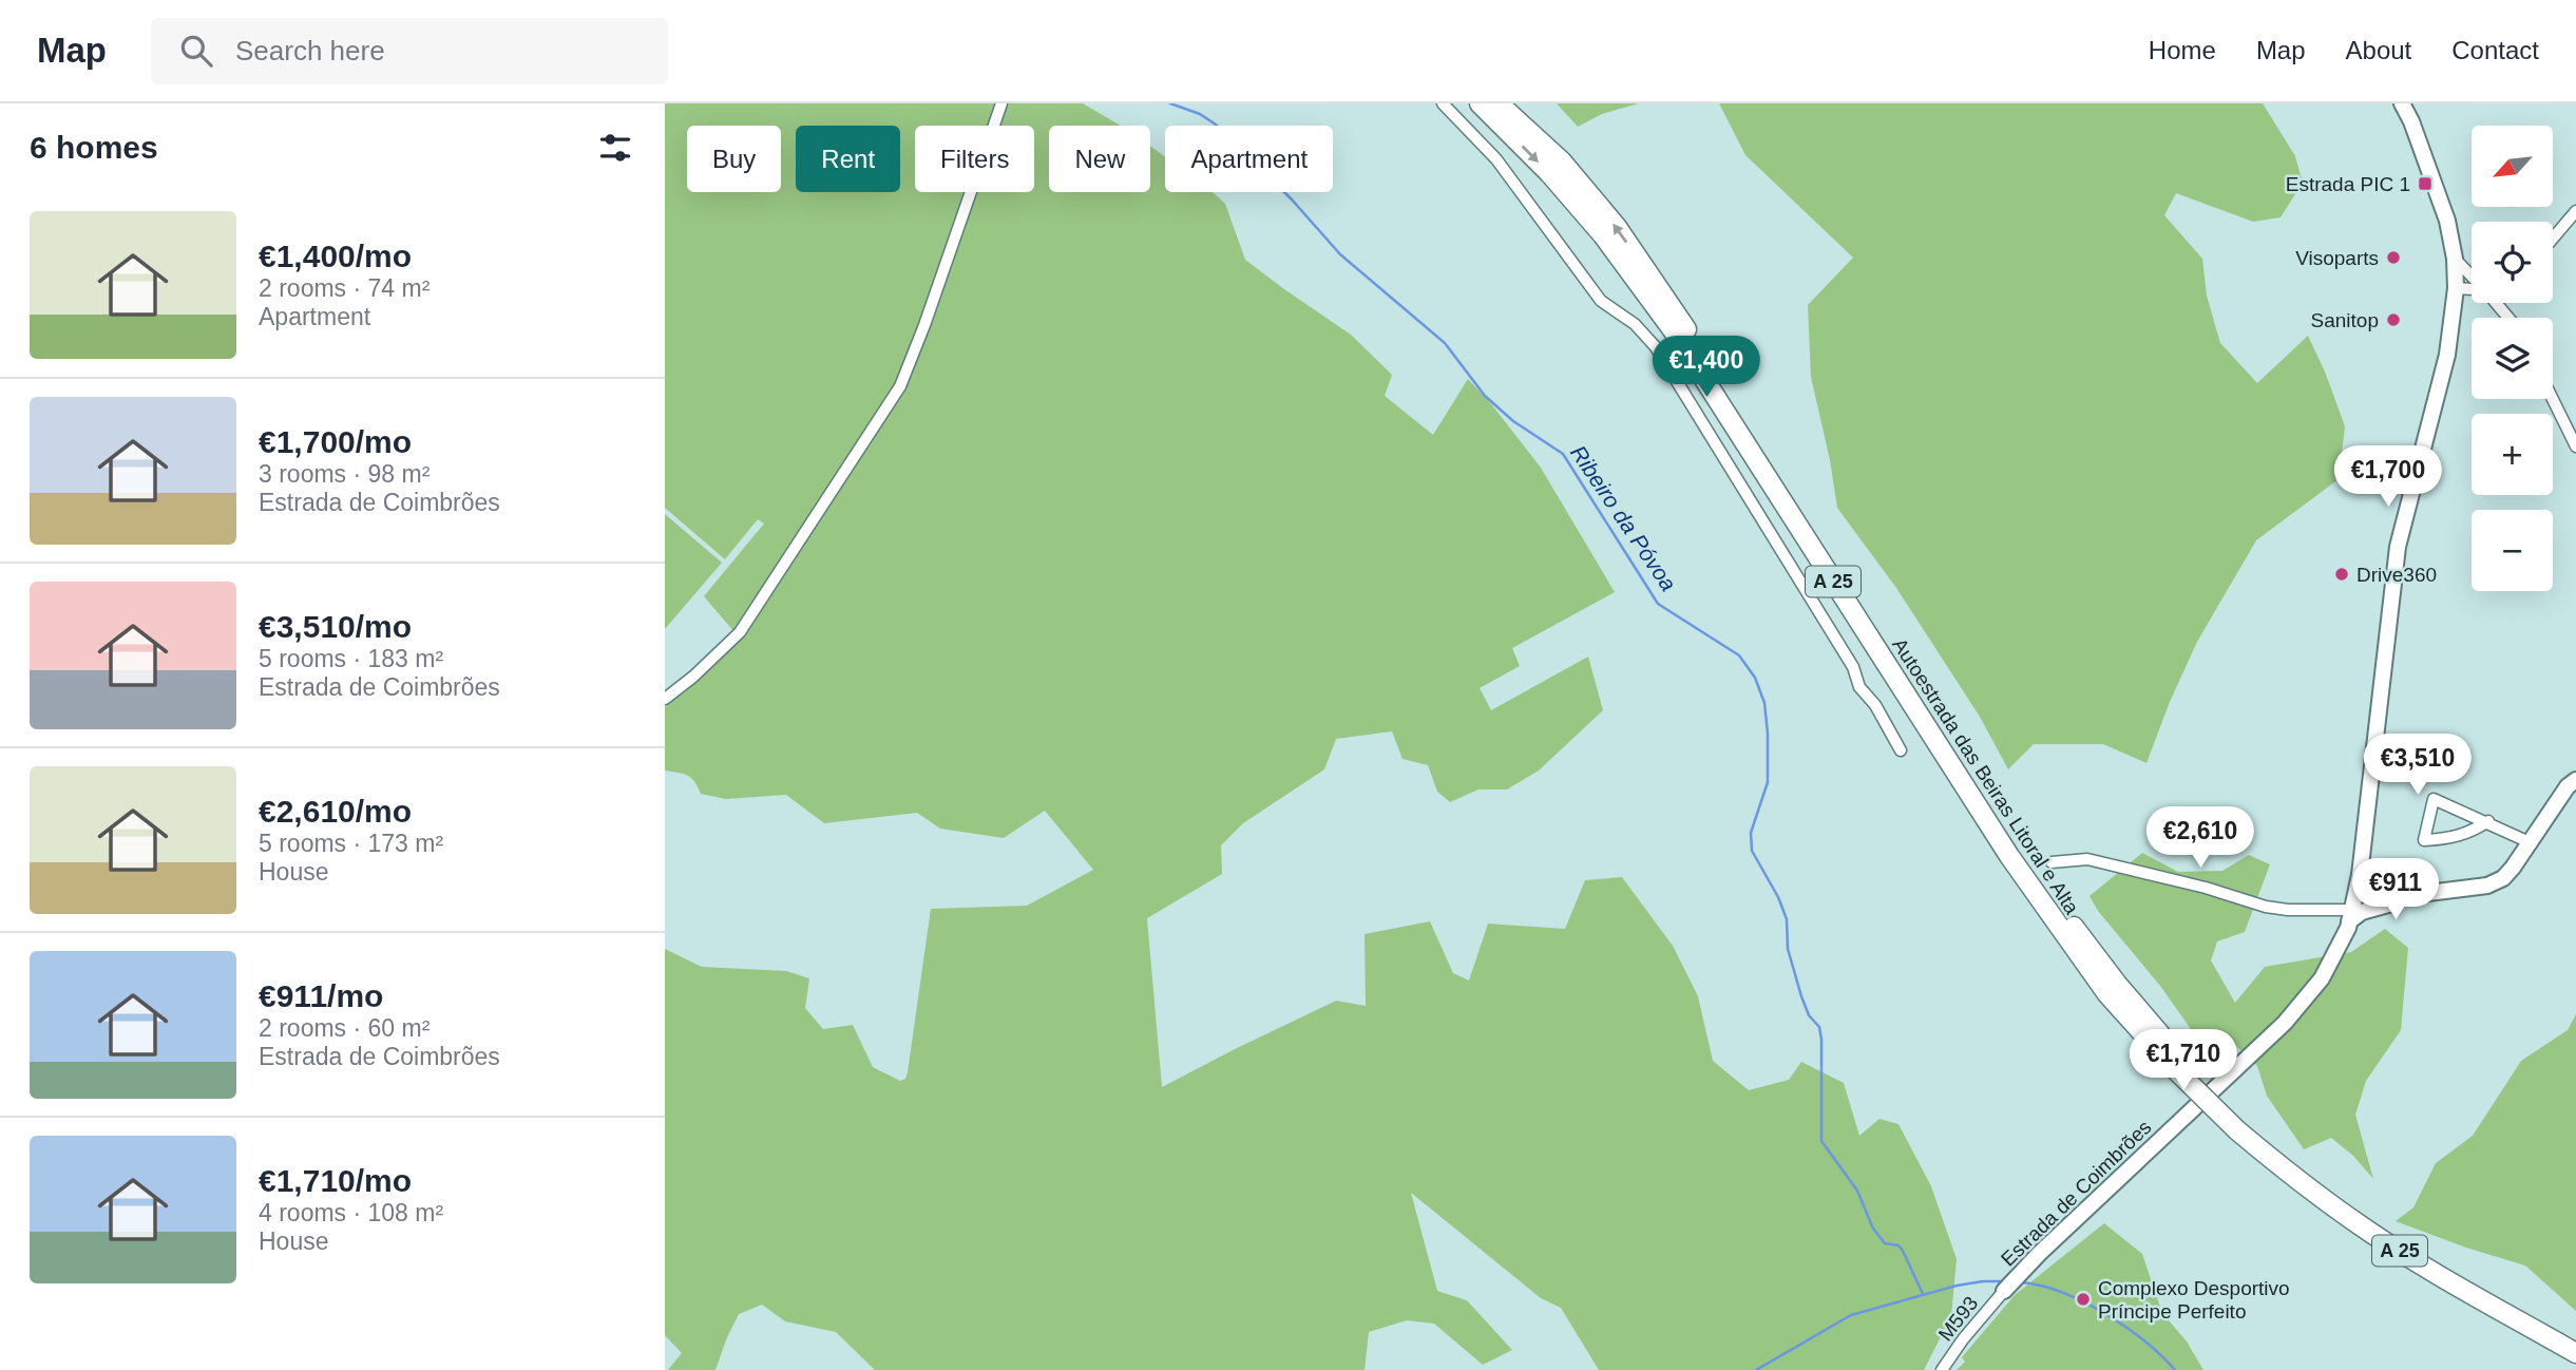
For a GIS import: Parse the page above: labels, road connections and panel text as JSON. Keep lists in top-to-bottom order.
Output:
{
  "streets": {
    "highway": ["A 25", "Autoestrada das Beiras Litoral e Alta"],
    "street": ["Estrada de Coimbrões", "M593"]
  },
  "crossings": [
    ["Estrada de Coimbrões", "M593"]
  ],
  "water": ["Ribeiro da Póvoa"],
  "places": {
    "transit": ["Estrada PIC 1"],
    "other": [
      "Visoparts",
      "Sanitop",
      "Drive360",
      "Complexo Desportivo Príncipe Perfeito"
    ]
  },
  "north": "bottom left",
  "page": {
    "header": "Map",
    "search": "Search here",
    "nav": [
      "Home",
      "Map",
      "About",
      "Contact"
    ],
    "heading": "6 homes",
    "map_buttons": ["+", "−"],
    "chip": [
      "Buy",
      "Rent",
      "Filters",
      "New",
      "Apartment"
    ],
    "list": [
      {
        "name": "€1,400/mo",
        "note": "2 rooms · 74 m² · Apartment"
      },
      {
        "name": "€1,700/mo",
        "note": "3 rooms · 98 m² · Estrada de Coimbrões"
      },
      {
        "name": "€3,510/mo",
        "note": "5 rooms · 183 m² · Estrada de Coimbrões"
      },
      {
        "name": "€2,610/mo",
        "note": "5 rooms · 173 m² · House"
      },
      {
        "name": "€911/mo",
        "note": "2 rooms · 60 m² · Estrada de Coimbrões"
      },
      {
        "name": "€1,710/mo",
        "note": "4 rooms · 108 m² · House"
      }
    ],
    "price": [
      "€1,400",
      "€1,700",
      "€3,510",
      "€2,610",
      "€911",
      "€1,710"
    ]
  }
}
